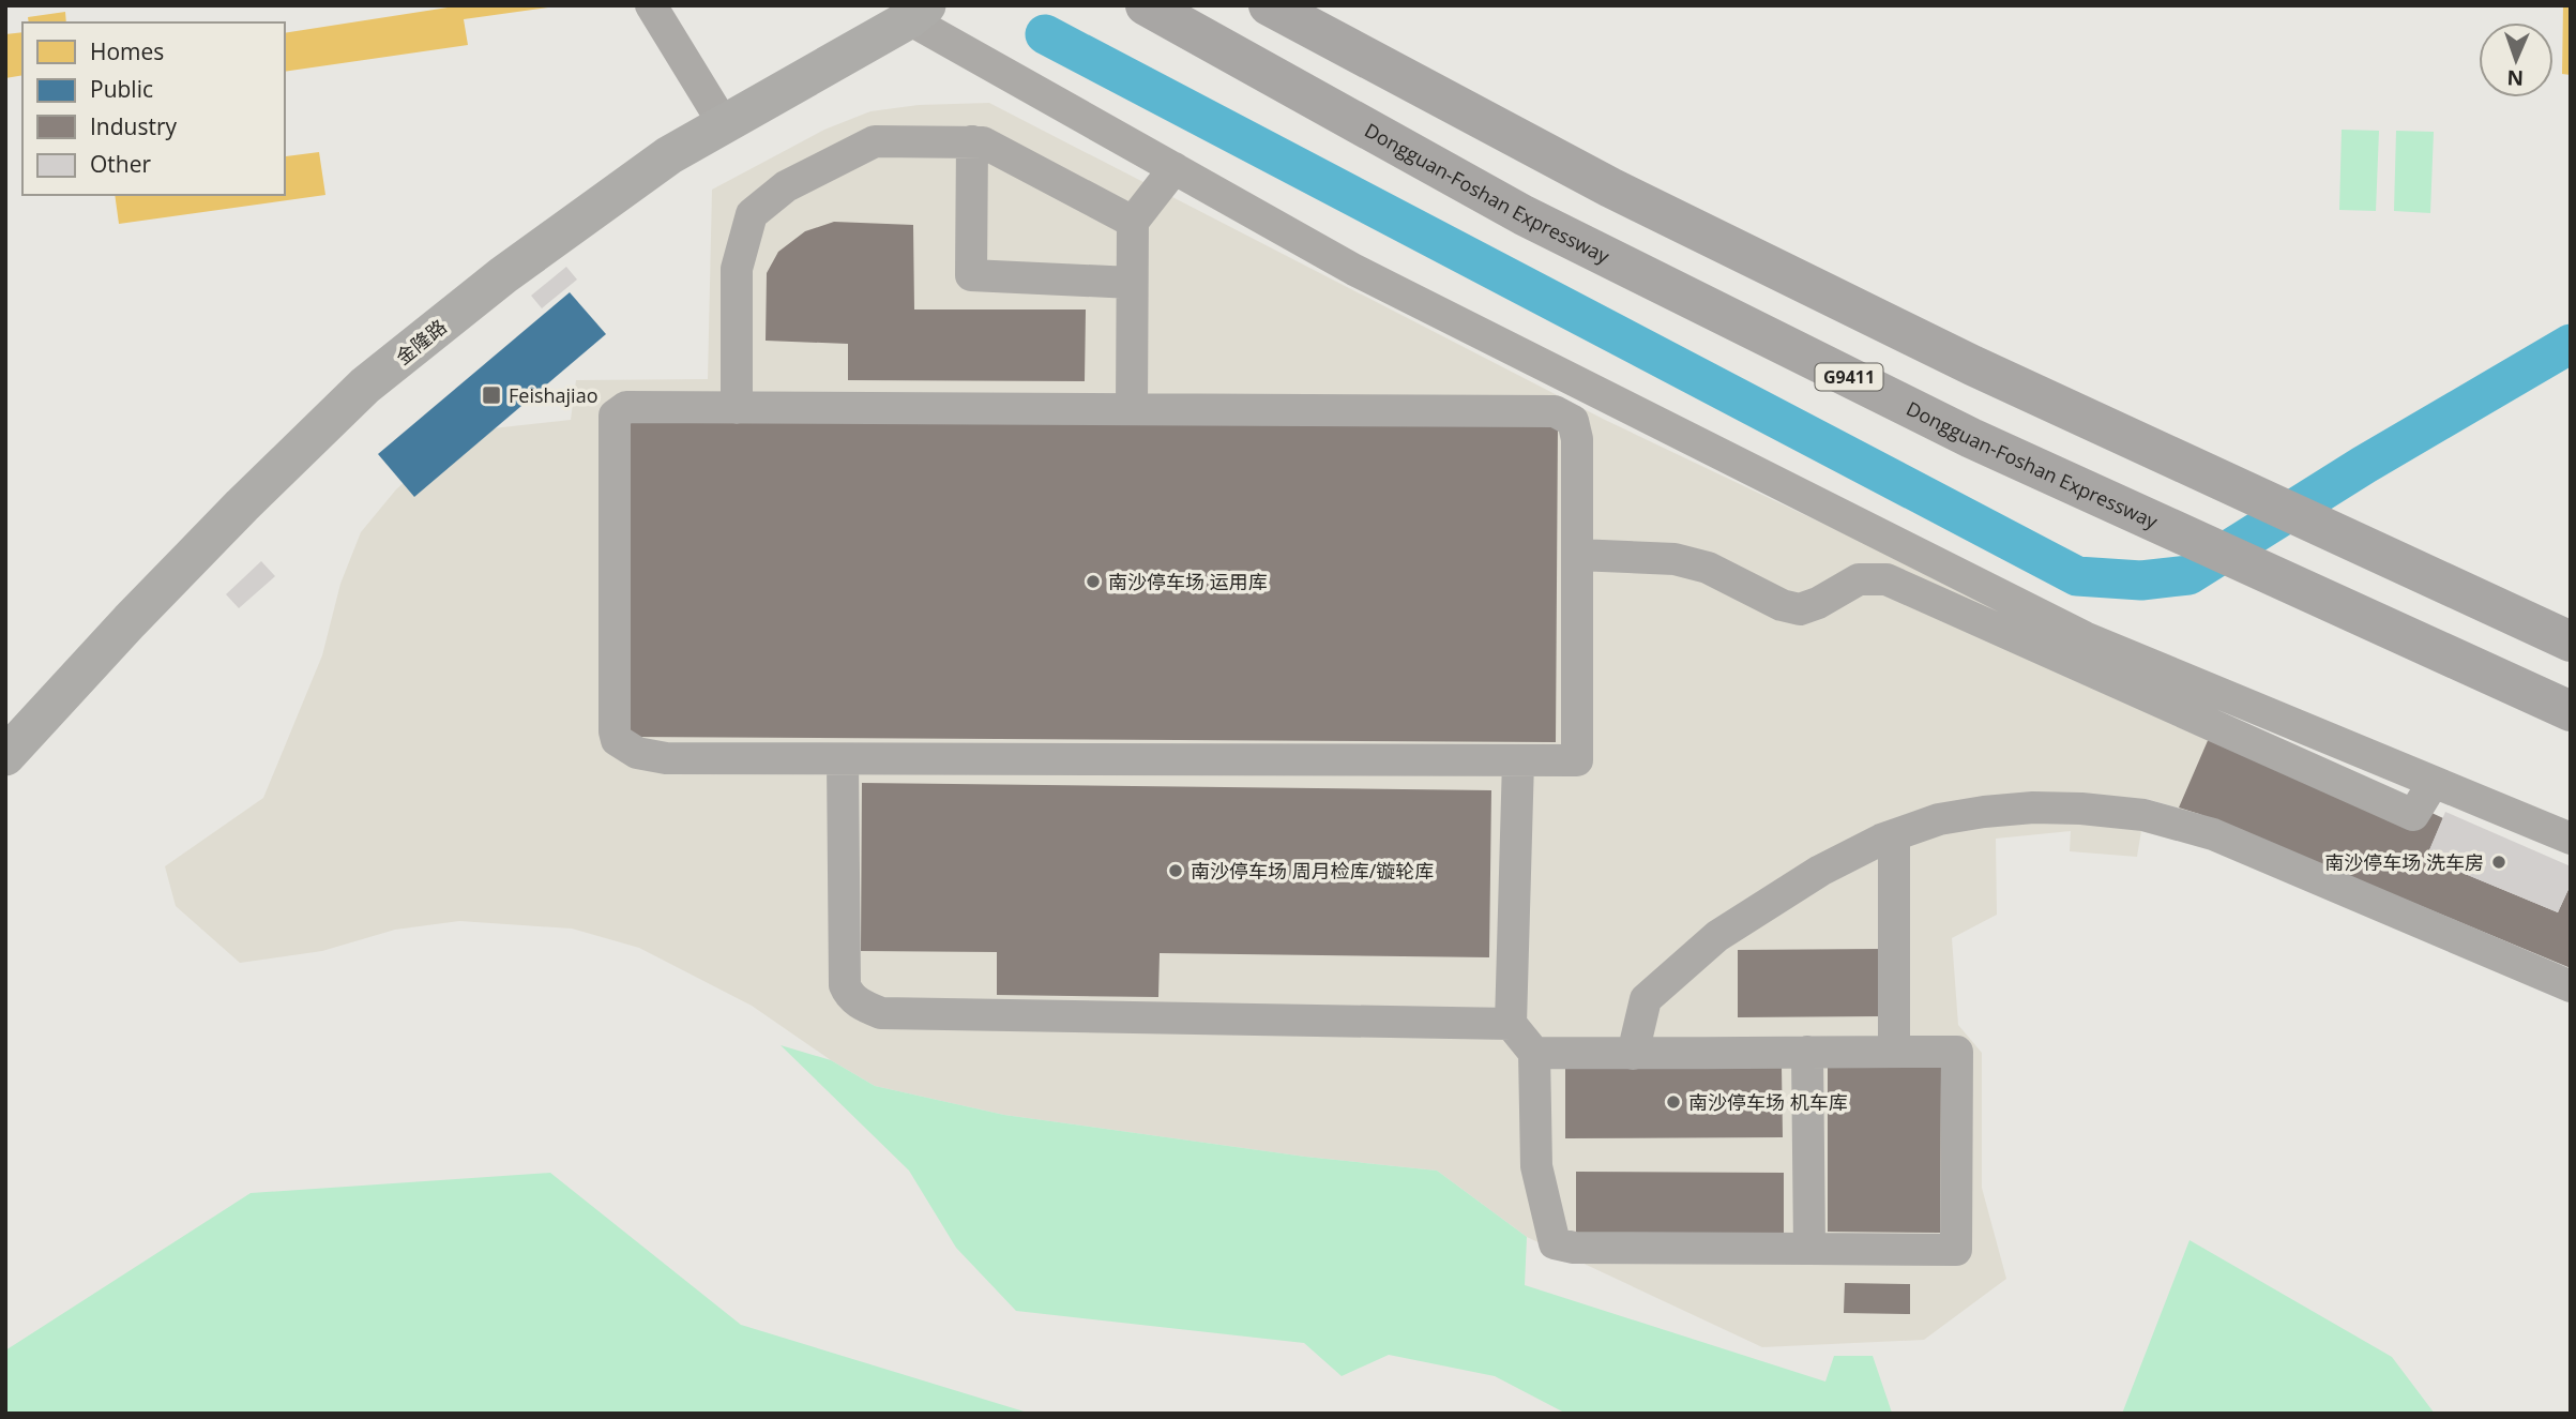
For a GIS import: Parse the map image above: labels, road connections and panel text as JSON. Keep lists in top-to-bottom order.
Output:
{
  "streets": {
    "highway": ["Dongguan-Foshan Expressway", "G9411"],
    "main road": ["金隆路"]
  },
  "places": {
    "transit": ["Feishajiao"],
    "other": [
      "南沙停车场 运用库",
      "南沙停车场 洗车房",
      "南沙停车场 周月检库/镟轮库",
      "南沙停车场 机车库"
    ]
  },
  "legend": [
    "Homes",
    "Public",
    "Industry",
    "Other"
  ],
  "north": "bottom"
}
